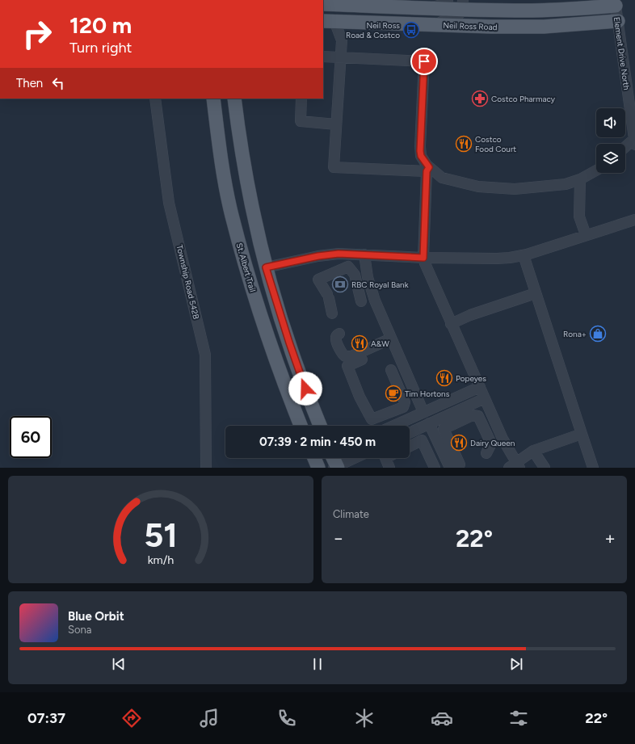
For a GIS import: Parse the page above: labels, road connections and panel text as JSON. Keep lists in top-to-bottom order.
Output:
{
  "streets": {
    "main road": ["Neil Ross Road", "St. Albert Trail"],
    "street": ["Element Drive North", "Township Road 542B"]
  },
  "crossings": [
    ["Neil Ross Road", "Element Drive North"]
  ],
  "places": {
    "bus stop": ["Neil Ross Road & Costco"],
    "pharmacy": ["Costco Pharmacy"],
    "restaurant": [
      "Costco Food Court",
      "A&W",
      "Popeyes",
      "Dairy Queen"
    ],
    "bank": ["RBC Royal Bank"],
    "shop": ["Rona+"],
    "cafe": ["Tim Hortons"]
  },
  "page": {
    "turn": ["120 m", "Turn right"],
    "then": "Then",
    "limit": "60",
    "trip": "07:39 · 2 min · 450 m",
    "tile": "Climate",
    "heat": ["−", "22°", "+"],
    "song": ["Blue Orbit", "Sona"],
    "tabs": ["07:37", "22°"],
    "gauge": ["51", "km/h"]
  }
}
